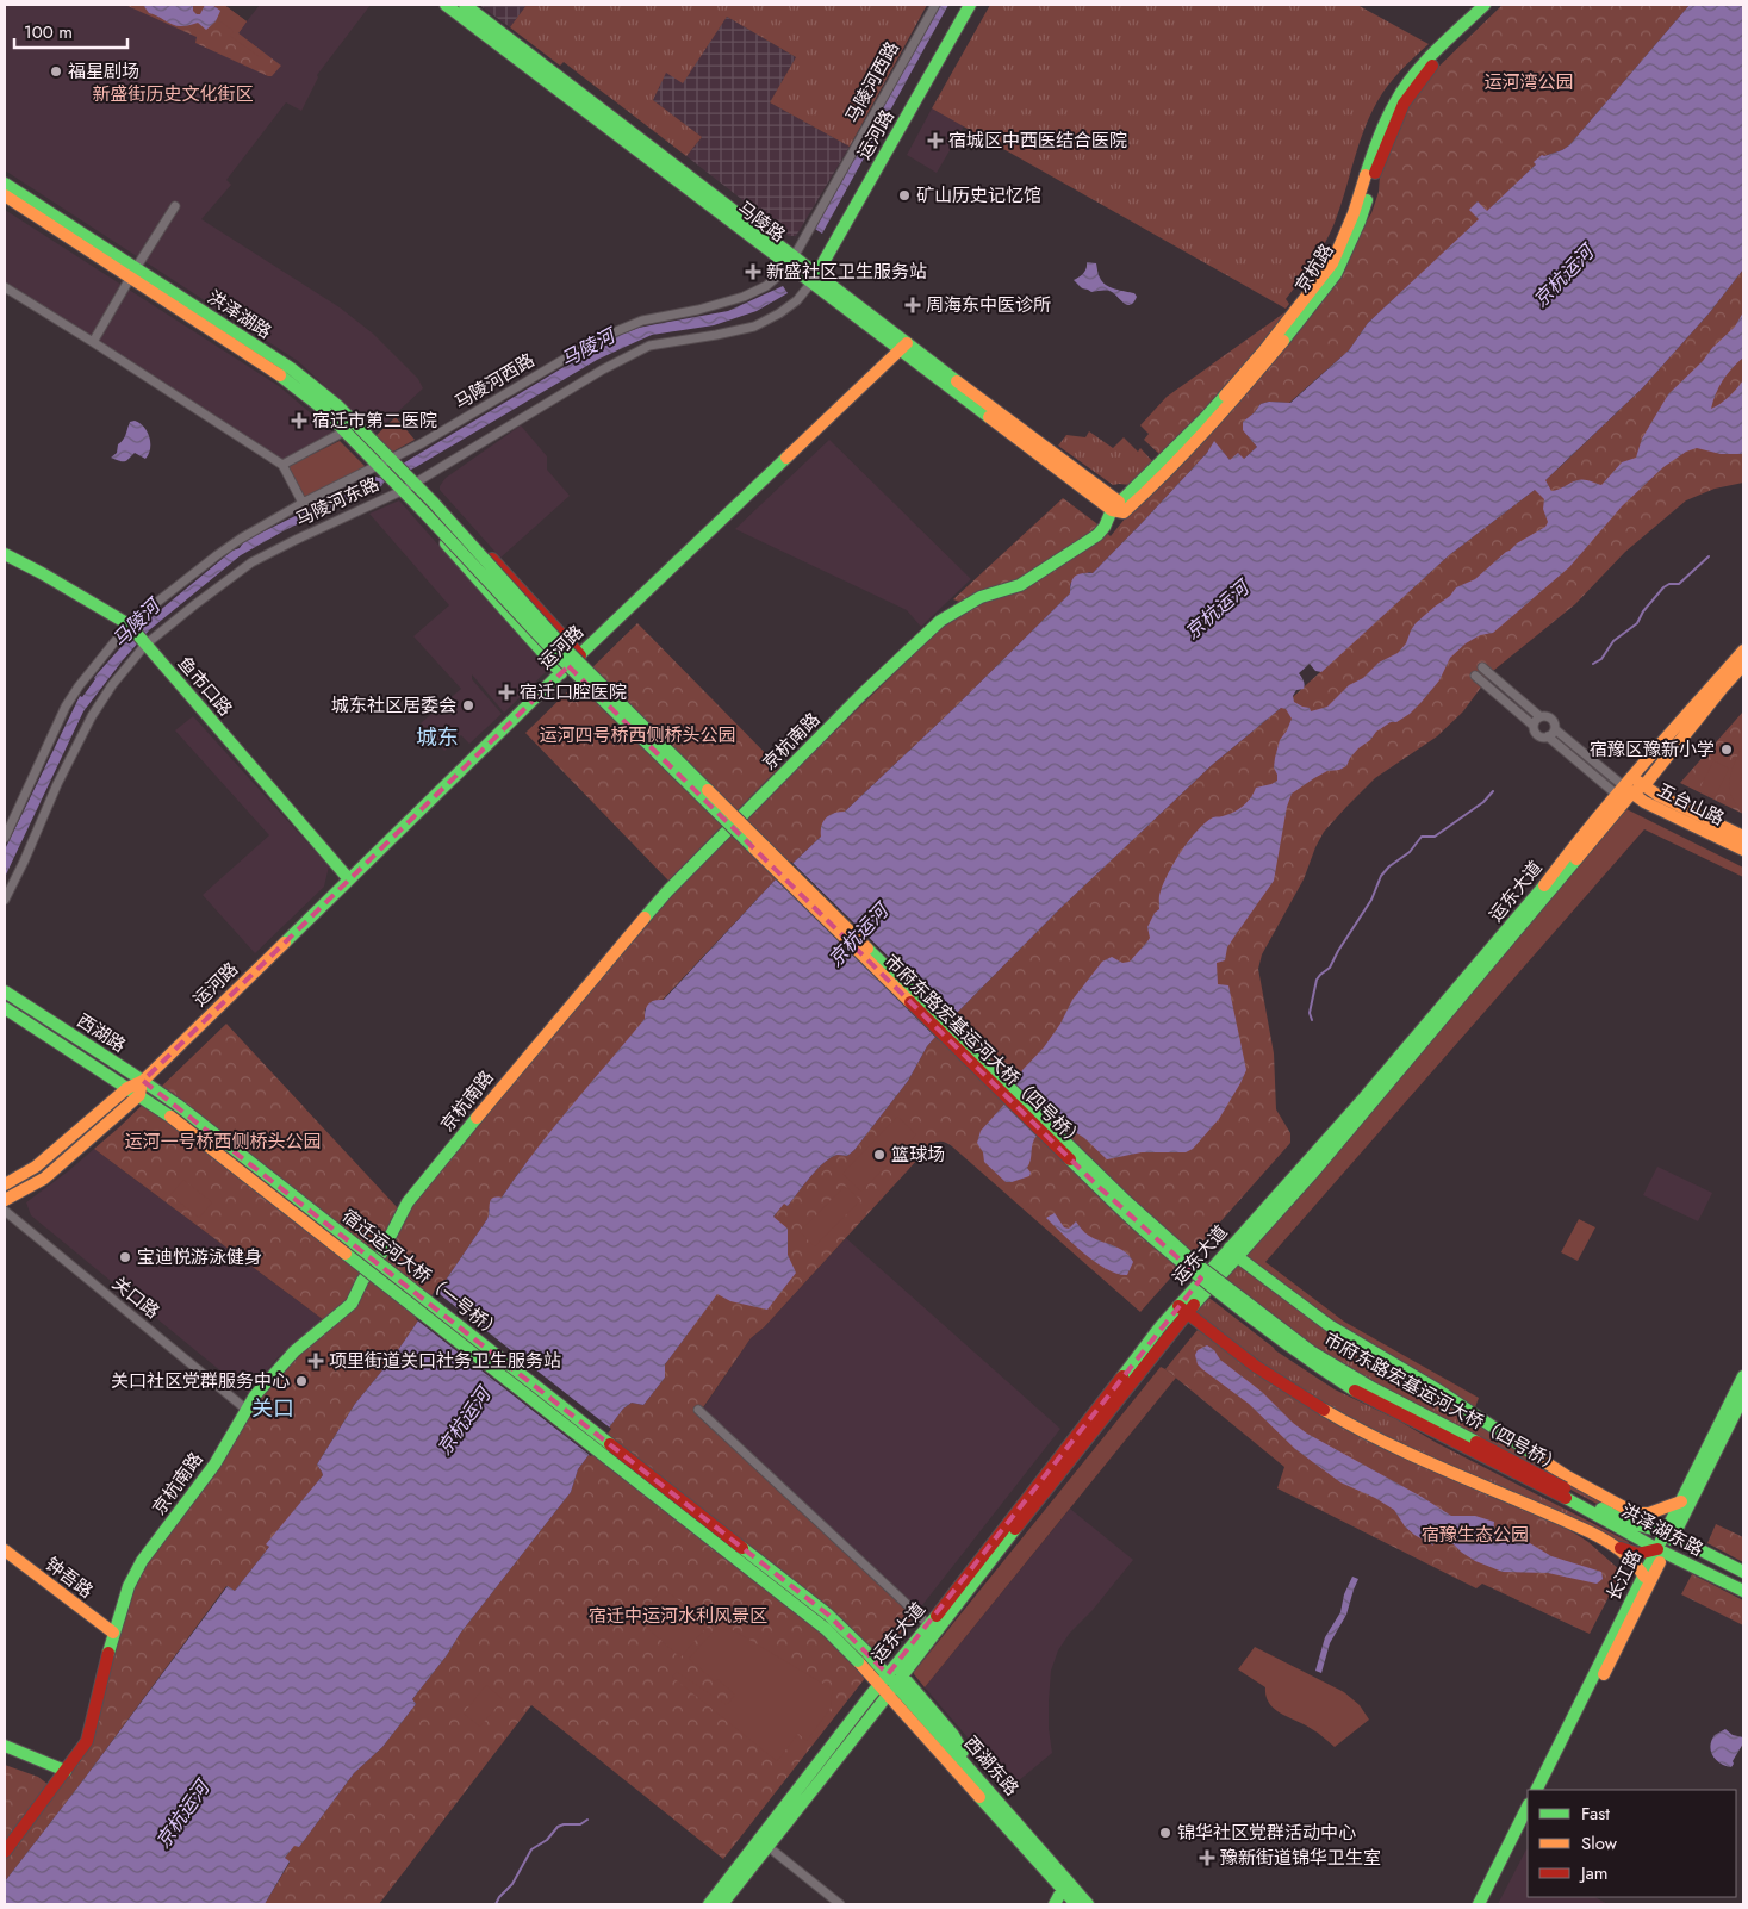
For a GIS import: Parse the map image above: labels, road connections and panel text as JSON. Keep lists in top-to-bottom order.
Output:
{
  "streets": {
    "main road": [
      "运河路",
      "马陵路",
      "京杭路",
      "洪泽湖路",
      "鱼市口路",
      "京杭南路",
      "五台山路",
      "运东大道",
      "西湖路",
      "市府东路宏基运河大桥（四号桥）",
      "宿迁运河大桥（一号桥）",
      "洪泽湖东路",
      "长江路",
      "钟吾路",
      "西湖东路"
    ],
    "street": ["马陵河西路", "马陵河东路", "关口路"]
  },
  "crossings": [
    ["马陵河西路", "马陵路"],
    ["马陵河西路", "洪泽湖路"],
    ["马陵河西路", "马陵河东路"],
    ["马陵河西路", "鱼市口路"],
    ["运河路", "马陵路"],
    ["运河路", "马陵河东路"],
    ["运河路", "鱼市口路"],
    ["运河路", "西湖路"],
    ["马陵路", "京杭路"],
    ["马陵路", "马陵河东路"],
    ["马陵路", "京杭南路"],
    ["京杭路", "京杭南路"],
    ["洪泽湖路", "马陵河东路"],
    ["洪泽湖路", "市府东路宏基运河大桥（四号桥）"],
    ["马陵河东路", "鱼市口路"],
    ["京杭南路", "关口路"],
    ["京杭南路", "钟吾路"],
    ["五台山路", "运东大道"],
    ["运东大道", "西湖东路"],
    ["西湖路", "宿迁运河大桥（一号桥）"],
    ["市府东路宏基运河大桥（四号桥）", "洪泽湖东路"],
    ["宿迁运河大桥（一号桥）", "西湖东路"],
    ["洪泽湖东路", "长江路"]
  ],
  "districts": ["城东", "关口"],
  "water": ["京杭运河", "马陵河"],
  "parks": [
    "运河湾公园",
    "新盛街历史文化街区",
    "运河四号桥西侧桥头公园",
    "运河一号桥西侧桥头公园",
    "宿豫生态公园",
    "宿迁中运河水利风景区"
  ],
  "places": {
    "other": [
      "福星剧场",
      "矿山历史记忆馆",
      "城东社区居委会",
      "宿豫区豫新小学",
      "篮球场",
      "宝迪悦游泳健身",
      "关口社区党群服务中心",
      "锦华社区党群活动中心"
    ],
    "health": [
      "宿城区中西医结合医院",
      "新盛社区卫生服务站",
      "周海东中医诊所",
      "宿迁市第二医院",
      "宿迁口腔医院",
      "项里街道关口社务卫生服务站",
      "豫新街道锦华卫生室"
    ]
  },
  "legend": ["Fast", "Slow", "Jam"],
  "scale_bar": "100 m"
}
